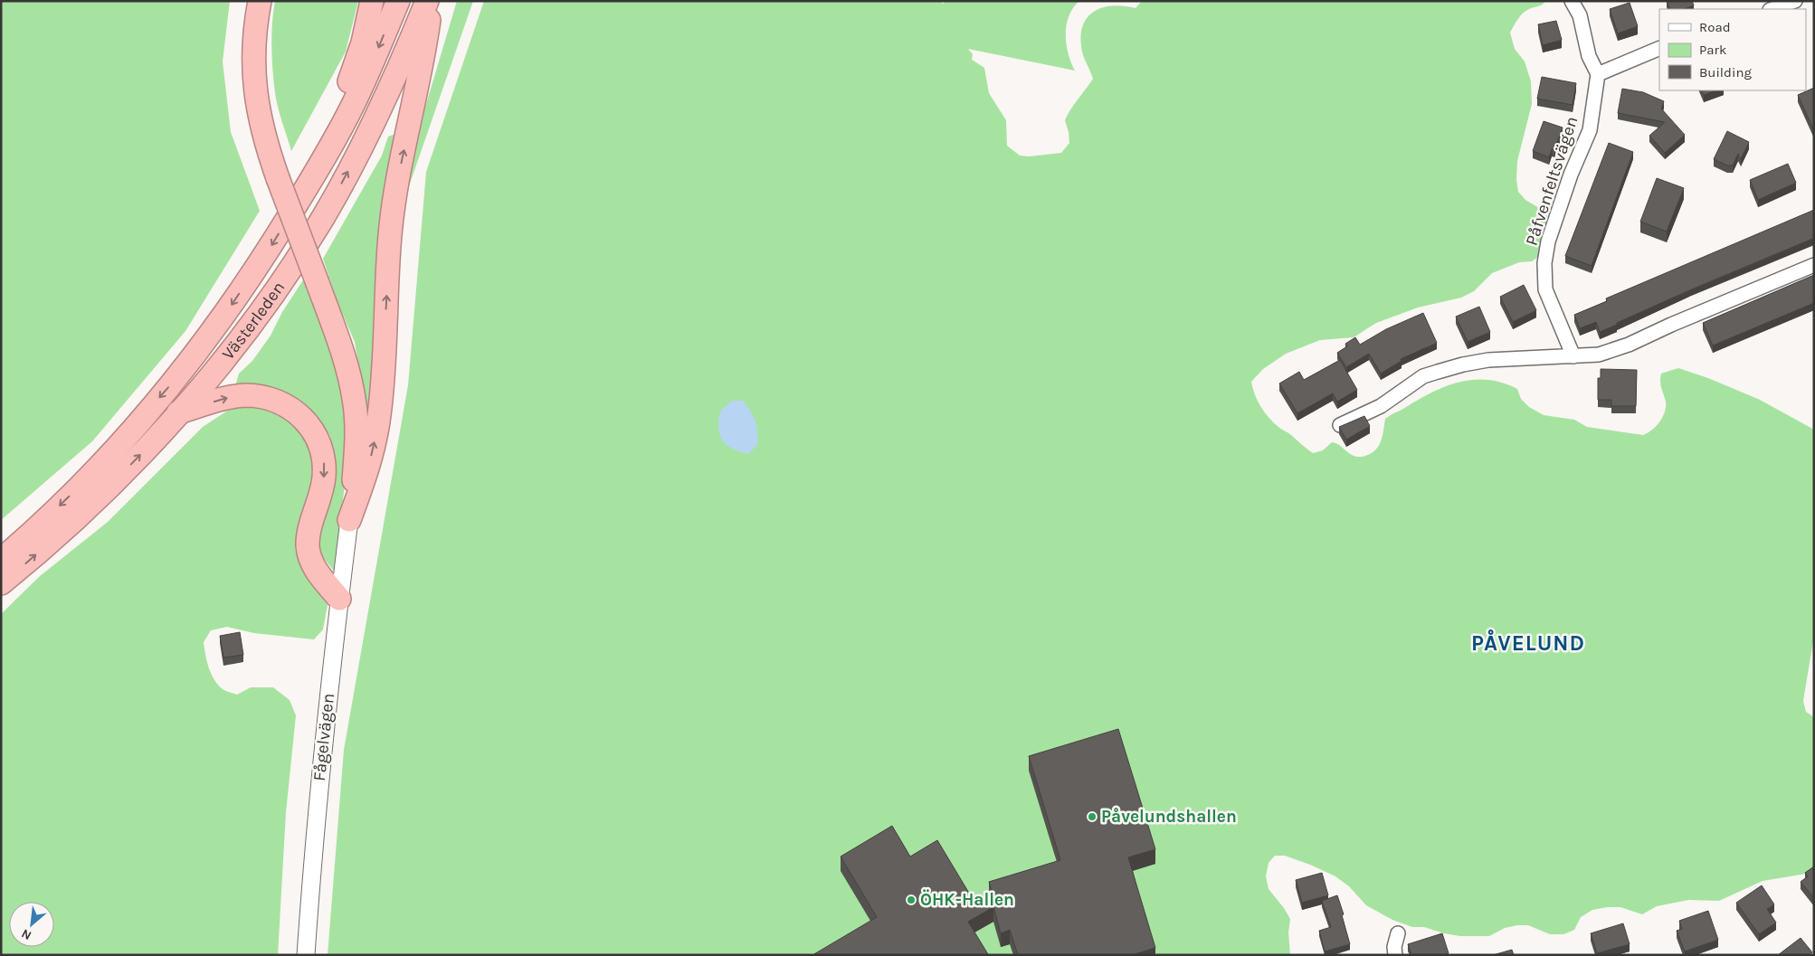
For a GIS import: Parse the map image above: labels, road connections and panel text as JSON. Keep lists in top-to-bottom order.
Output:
{
  "streets": {
    "highway": ["Västerleden"],
    "street": ["Påfvenfeltsvägen", "Fågelvägen"]
  },
  "districts": ["PÅVELUND"],
  "places": ["Påvelundshallen", "ÖHK-Hallen"],
  "legend": ["Road", "Park", "Building"],
  "north": "bottom left"
}
